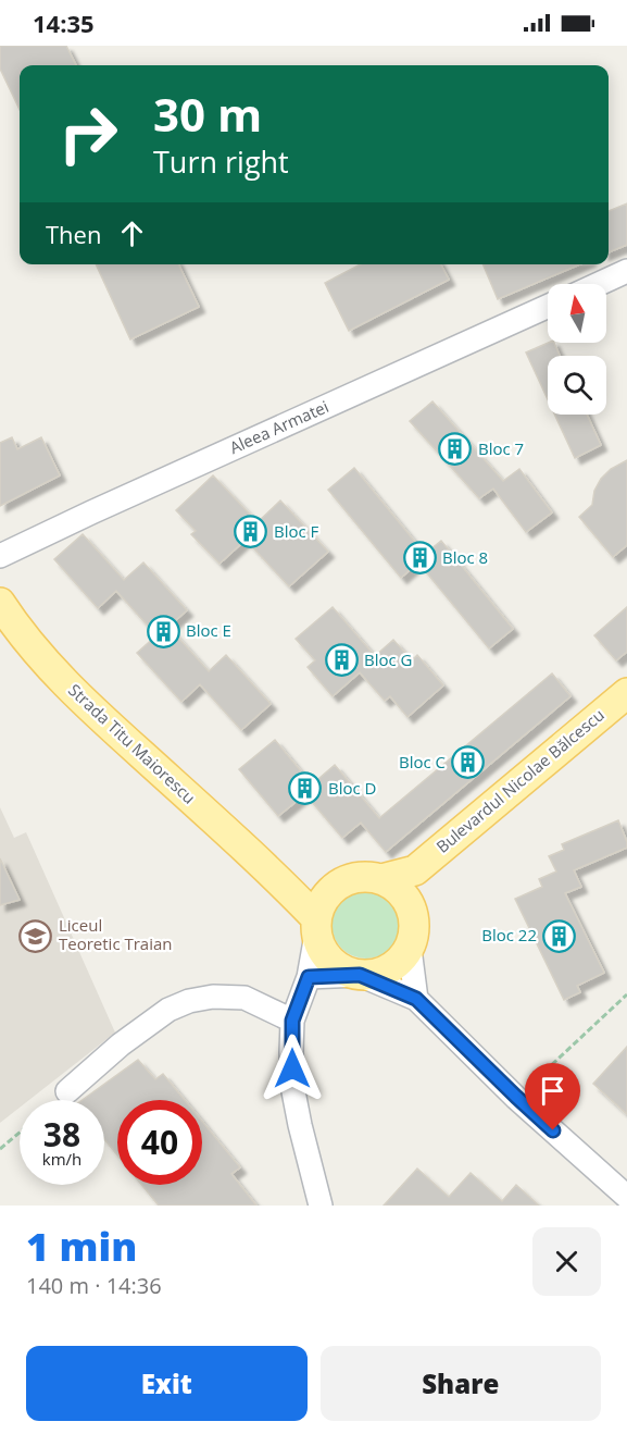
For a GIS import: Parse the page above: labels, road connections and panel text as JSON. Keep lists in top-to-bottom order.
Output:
{
  "streets": {
    "main road": ["Strada Titu Maiorescu", "Bulevardul Nicolae Bălcescu"],
    "street": ["Aleea Armatei"]
  },
  "places": {
    "building": [
      "Bloc 7",
      "Bloc F",
      "Bloc 8",
      "Bloc E",
      "Bloc G",
      "Bloc C",
      "Bloc D",
      "Bloc 22"
    ],
    "school or university": ["Liceul Teoretic Traian"]
  },
  "north": "top",
  "page": {
    "status": "14:35",
    "turn": ["30 m", "Turn right"],
    "then": "Then",
    "speed": "38 km/h",
    "limit": "40",
    "heading": ["1 min", "140 m · 14:36"],
    "buttons": ["Exit", "Share"]
  }
}
